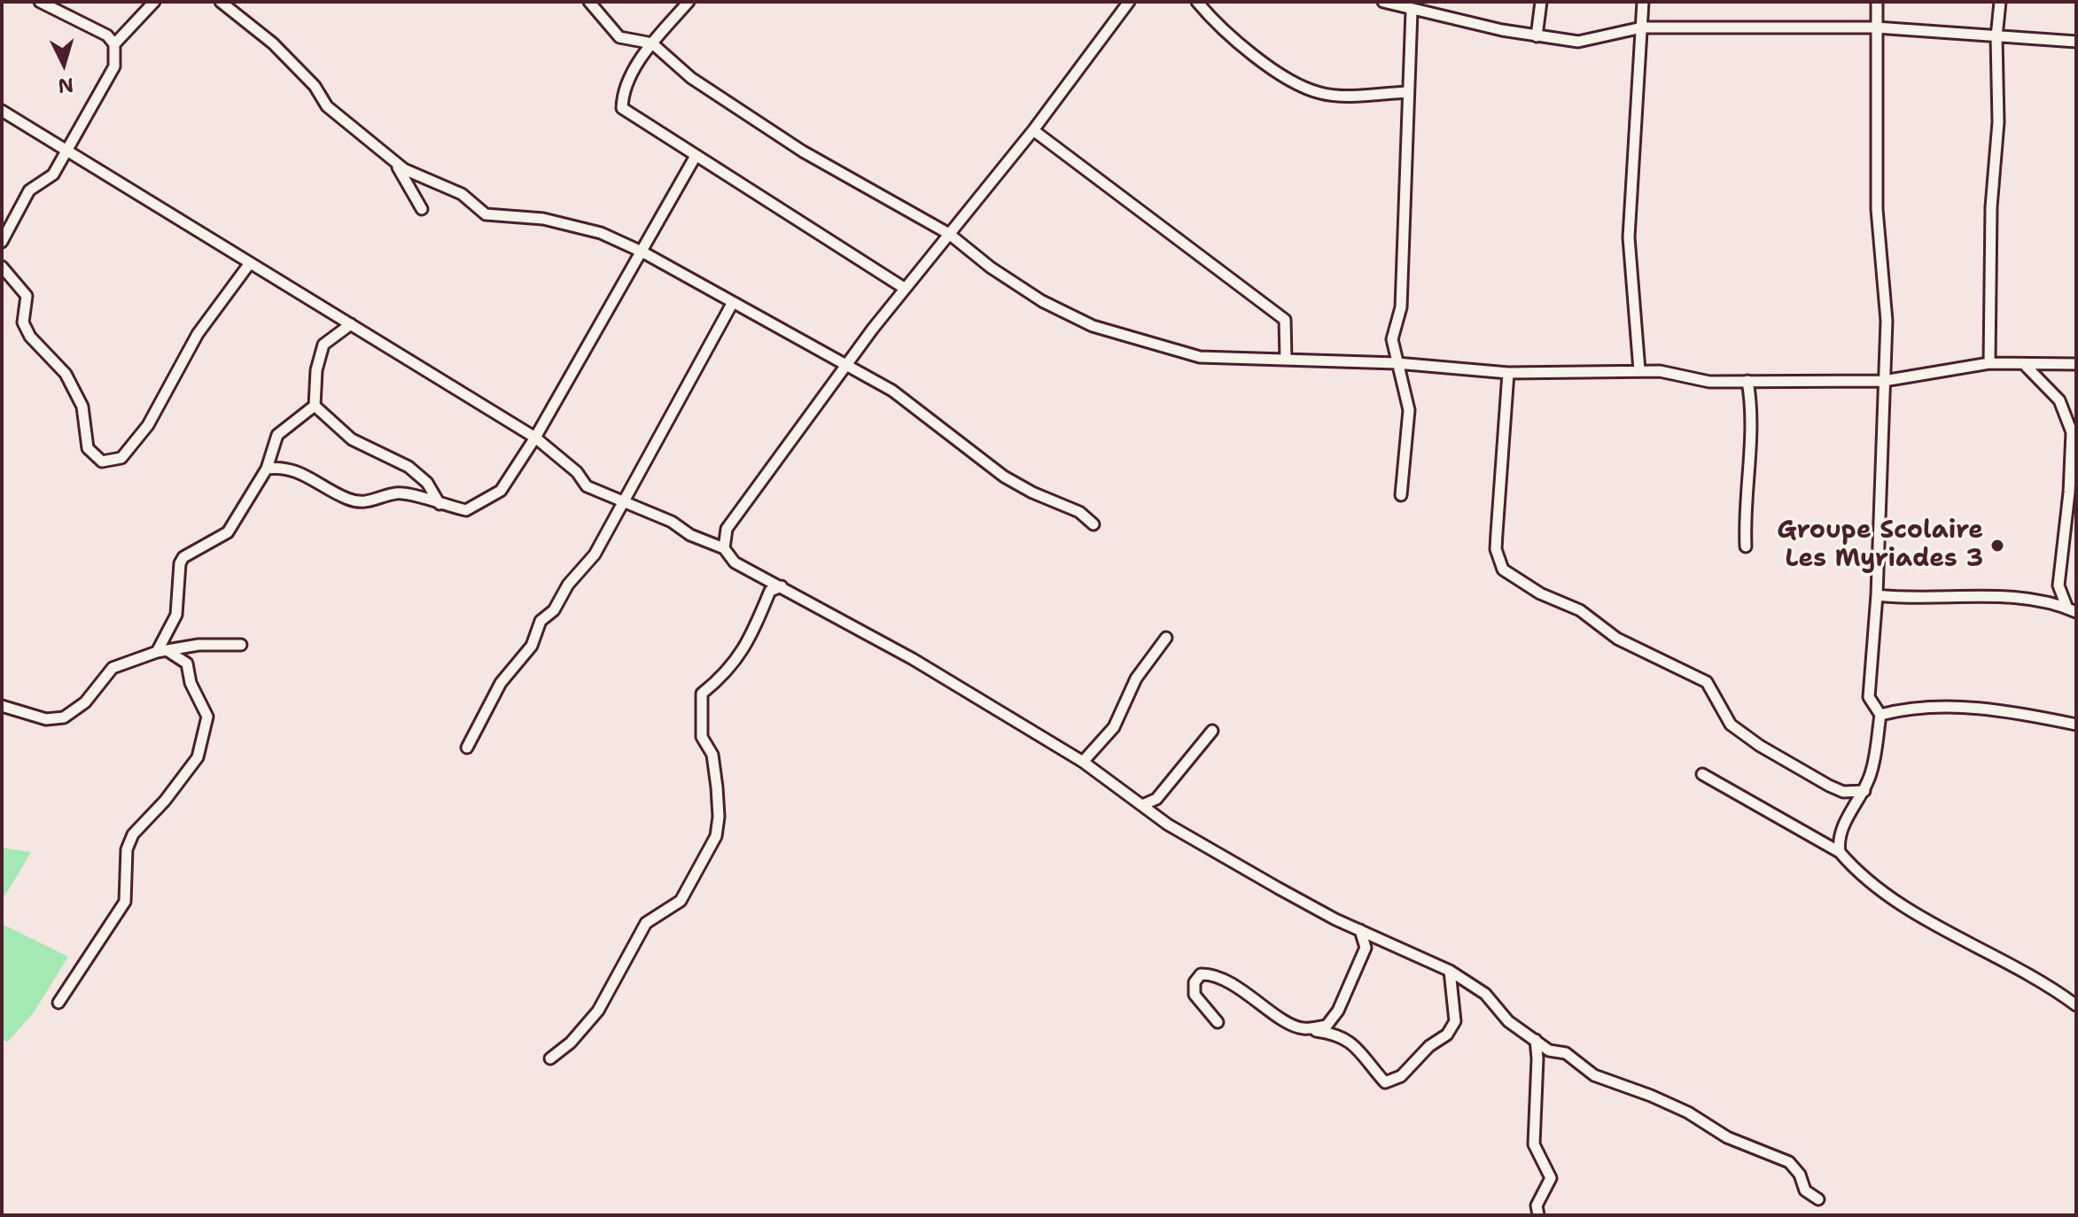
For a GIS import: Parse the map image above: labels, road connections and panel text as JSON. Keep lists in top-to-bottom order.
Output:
{
  "places": ["Groupe Scolaire Les Myriades 3"],
  "north": "bottom"
}
